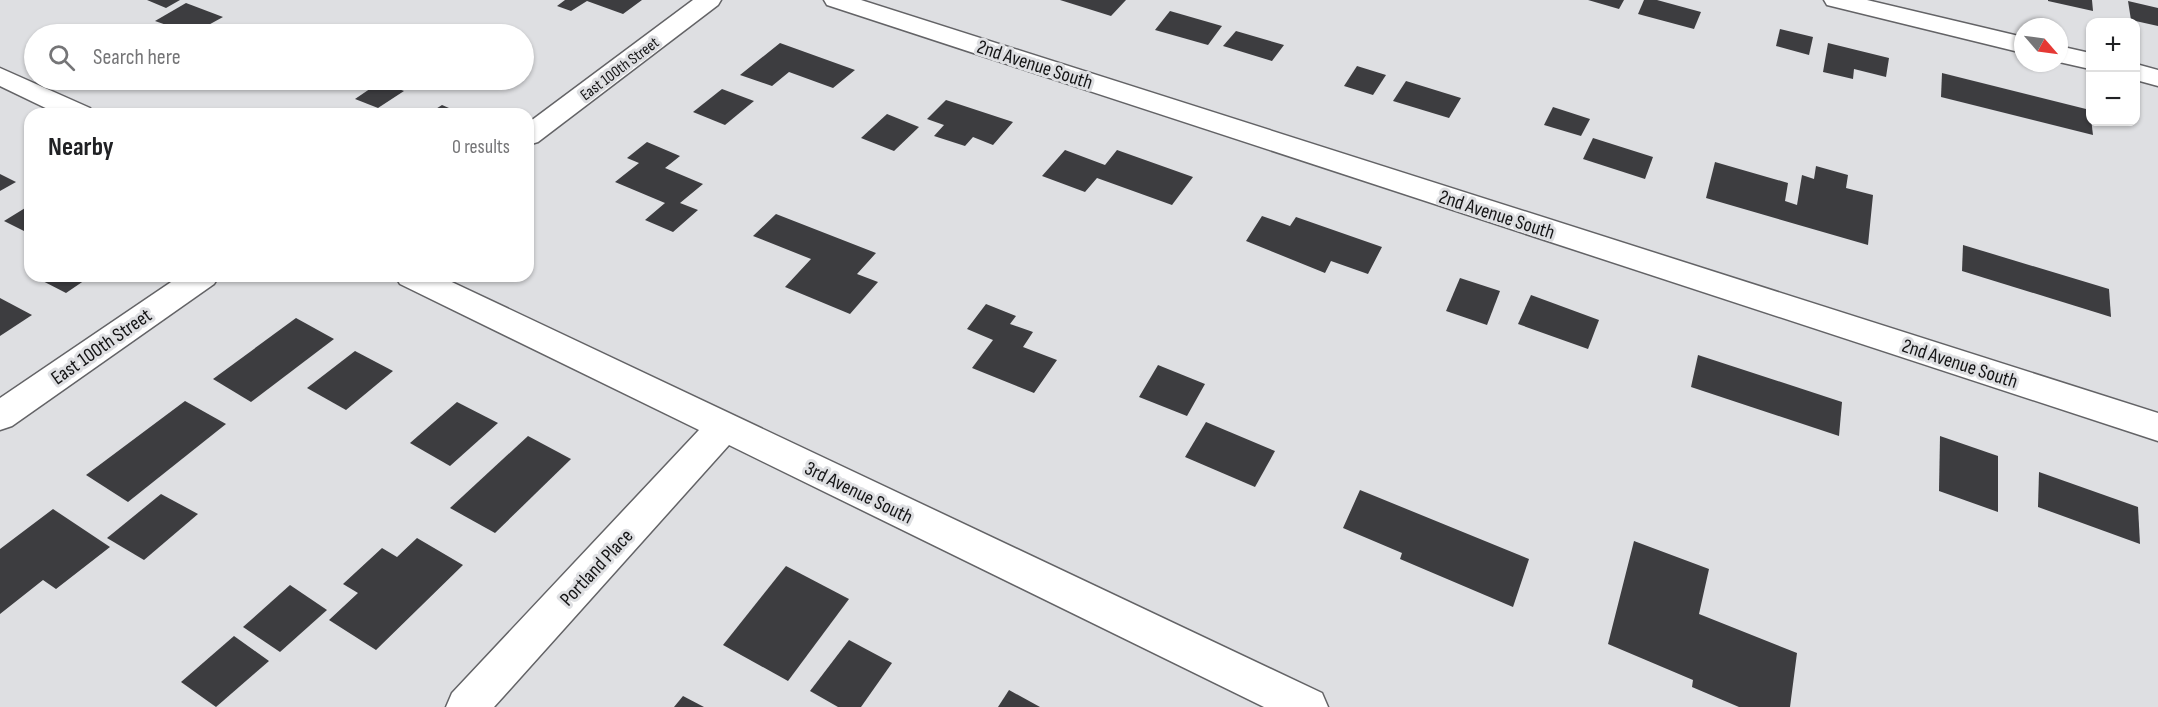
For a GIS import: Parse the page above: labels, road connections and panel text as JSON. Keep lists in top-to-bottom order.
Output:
{
  "streets": {
    "street": [
      "2nd Avenue South",
      "East 100th Street",
      "3rd Avenue South",
      "Portland Place"
    ]
  },
  "crossings": [
    ["3rd Avenue South", "Portland Place"]
  ],
  "north": "bottom right",
  "page": {
    "map_buttons": ["+", "−"],
    "search": "Search here",
    "heading": ["Nearby", "0 results"]
  }
}
